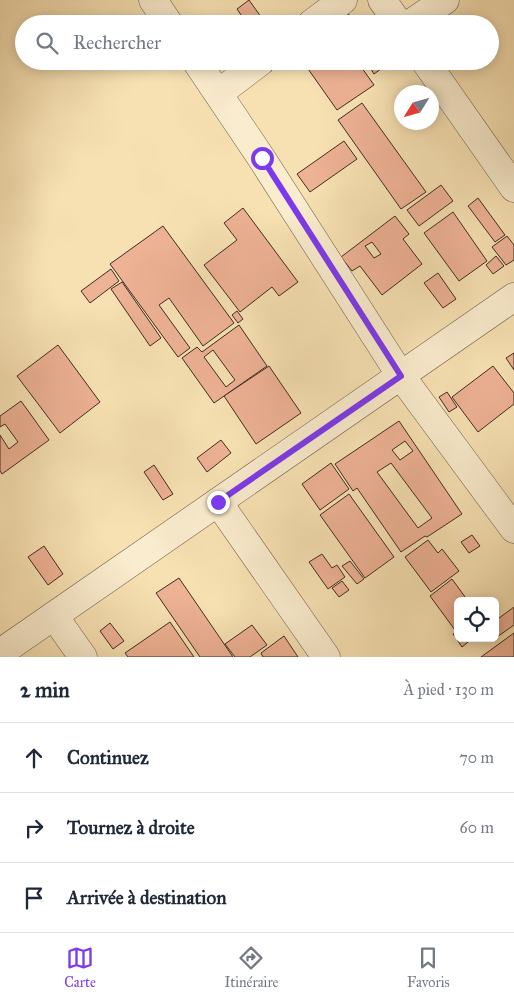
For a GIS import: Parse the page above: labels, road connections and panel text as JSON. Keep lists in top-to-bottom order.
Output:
{
  "north": "bottom left",
  "page": {
    "search": "Rechercher",
    "heading": ["2 min", "À pied · 130 m"],
    "list": [
      ["Continuez", "70 m"],
      ["Tournez à droite", "60 m"],
      "Arrivée à destination"
    ],
    "nav": ["Carte", "Itinéraire", "Favoris"]
  }
}
